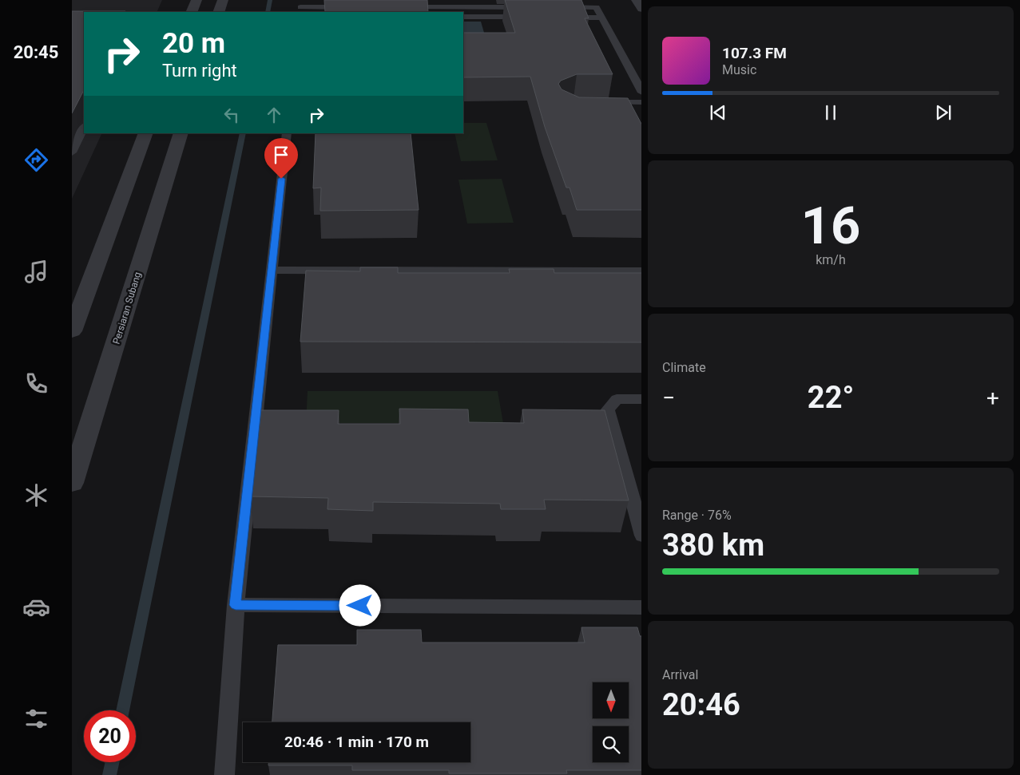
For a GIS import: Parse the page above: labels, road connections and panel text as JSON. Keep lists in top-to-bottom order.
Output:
{
  "streets": {
    "street": ["Persiaran Subang"]
  },
  "north": "bottom",
  "page": {
    "tabs": "20:45",
    "turn": ["20 m", "Turn right"],
    "song": ["107.3 FM", "Music"],
    "tile": [
      ["16", "km/h"],
      "Climate",
      ["Range · 76%", "380 km"],
      ["Arrival", "20:46"]
    ],
    "heat": ["−", "22°", "+"],
    "limit": "20",
    "trip": "20:46 · 1 min · 170 m"
  }
}
